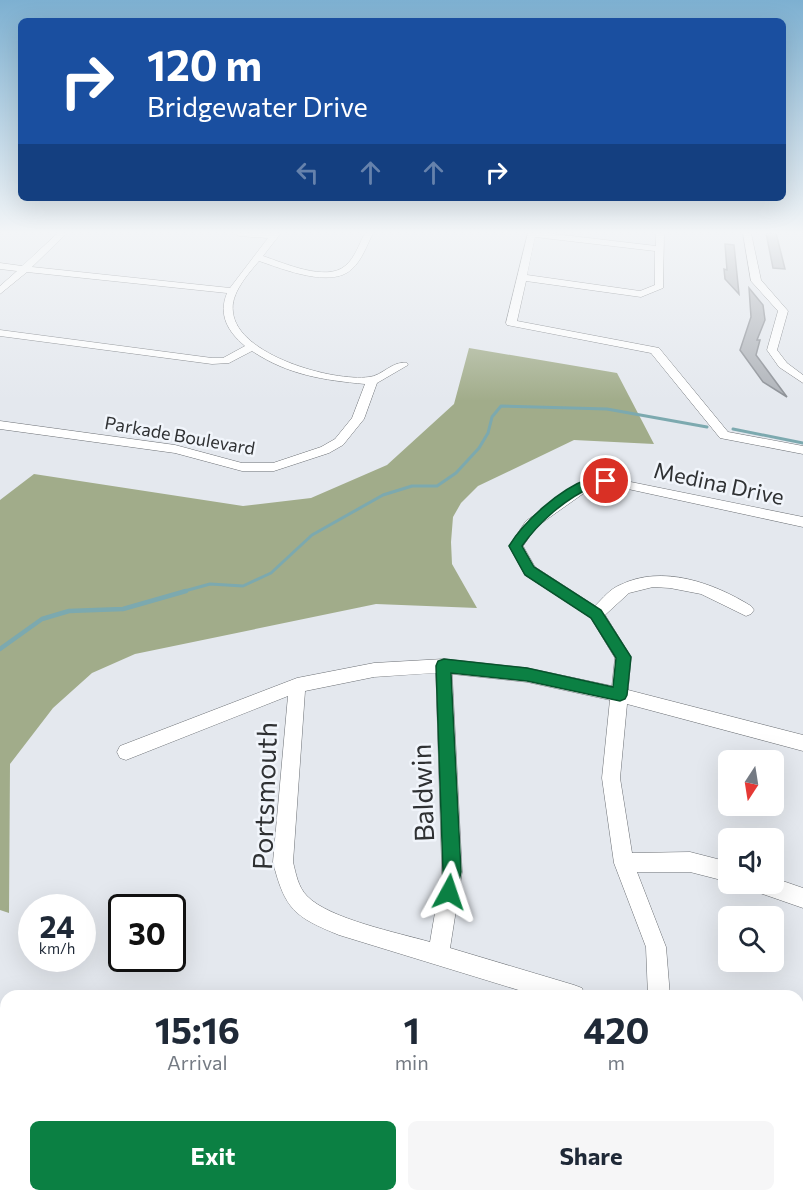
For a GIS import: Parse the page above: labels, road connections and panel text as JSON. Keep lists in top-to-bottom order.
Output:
{
  "streets": {
    "street": [
      "Parkade Boulevard",
      "Medina Drive",
      "Baldwin",
      "Portsmouth"
    ]
  },
  "crossings": [
    ["Baldwin", "Portsmouth"]
  ],
  "north": "bottom",
  "page": {
    "turn": ["120 m", "Bridgewater Drive"],
    "speed": "24 km/h",
    "limit": "30",
    "eta": [
      "15:16",
      "Arrival",
      "1",
      "min",
      "420",
      "m"
    ],
    "buttons": ["Exit", "Share"]
  }
}
